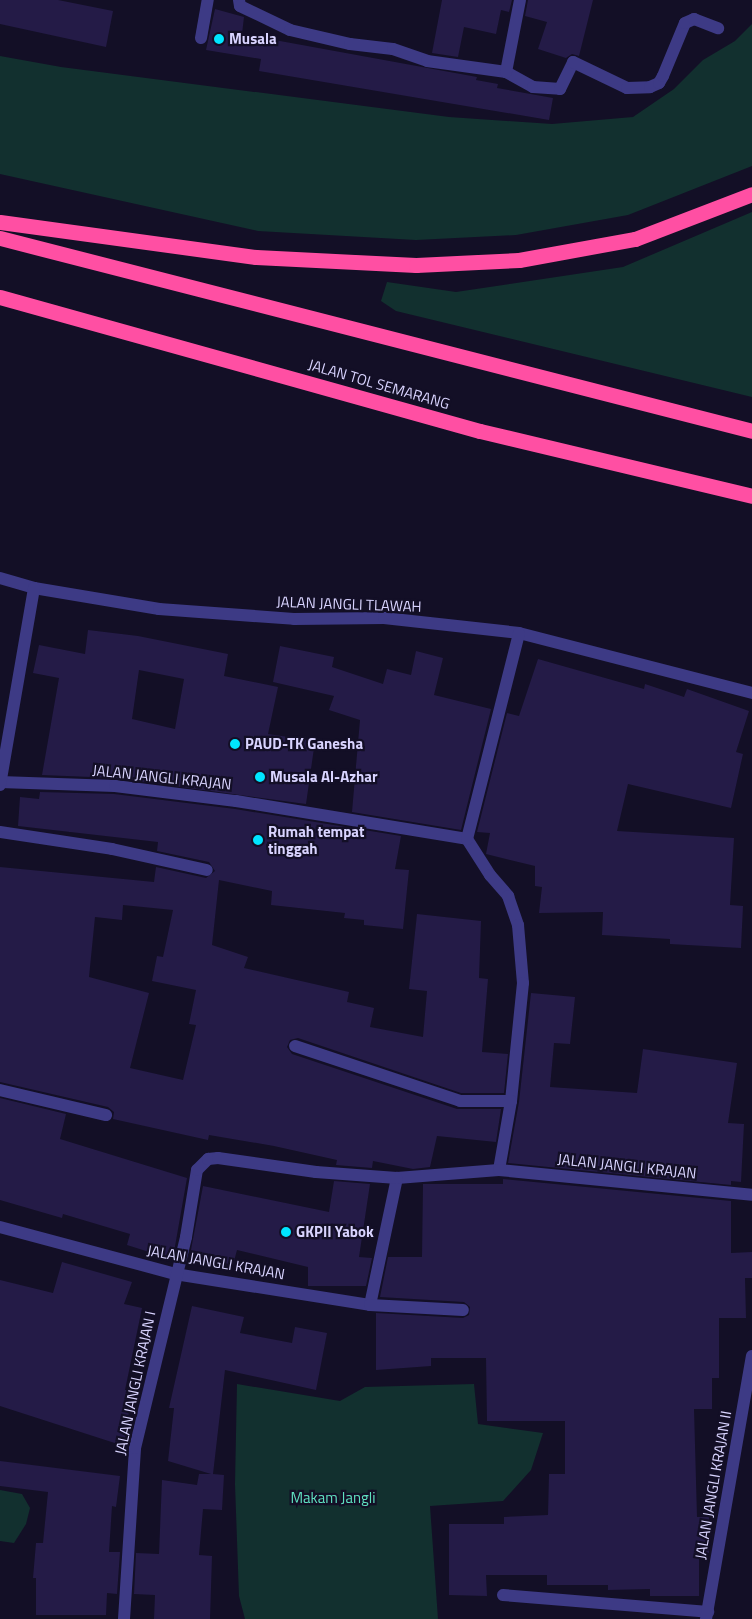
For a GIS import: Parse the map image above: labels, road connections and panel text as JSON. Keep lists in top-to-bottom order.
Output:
{
  "streets": {
    "highway": ["JALAN TOL SEMARANG"],
    "street": [
      "JALAN JANGLI TLAWAH",
      "JALAN JANGLI KRAJAN",
      "JALAN JANGLI KRAJAN I",
      "JALAN JANGLI KRAJAN II"
    ]
  },
  "crossings": [
    ["JALAN JANGLI KRAJAN", "JALAN JANGLI KRAJAN I"]
  ],
  "parks": ["Makam Jangli"],
  "places": [
    "Musala",
    "PAUD-TK Ganesha",
    "Musala Al-Azhar",
    "Rumah tempat tinggah",
    "GKPII Yabok"
  ]
}
